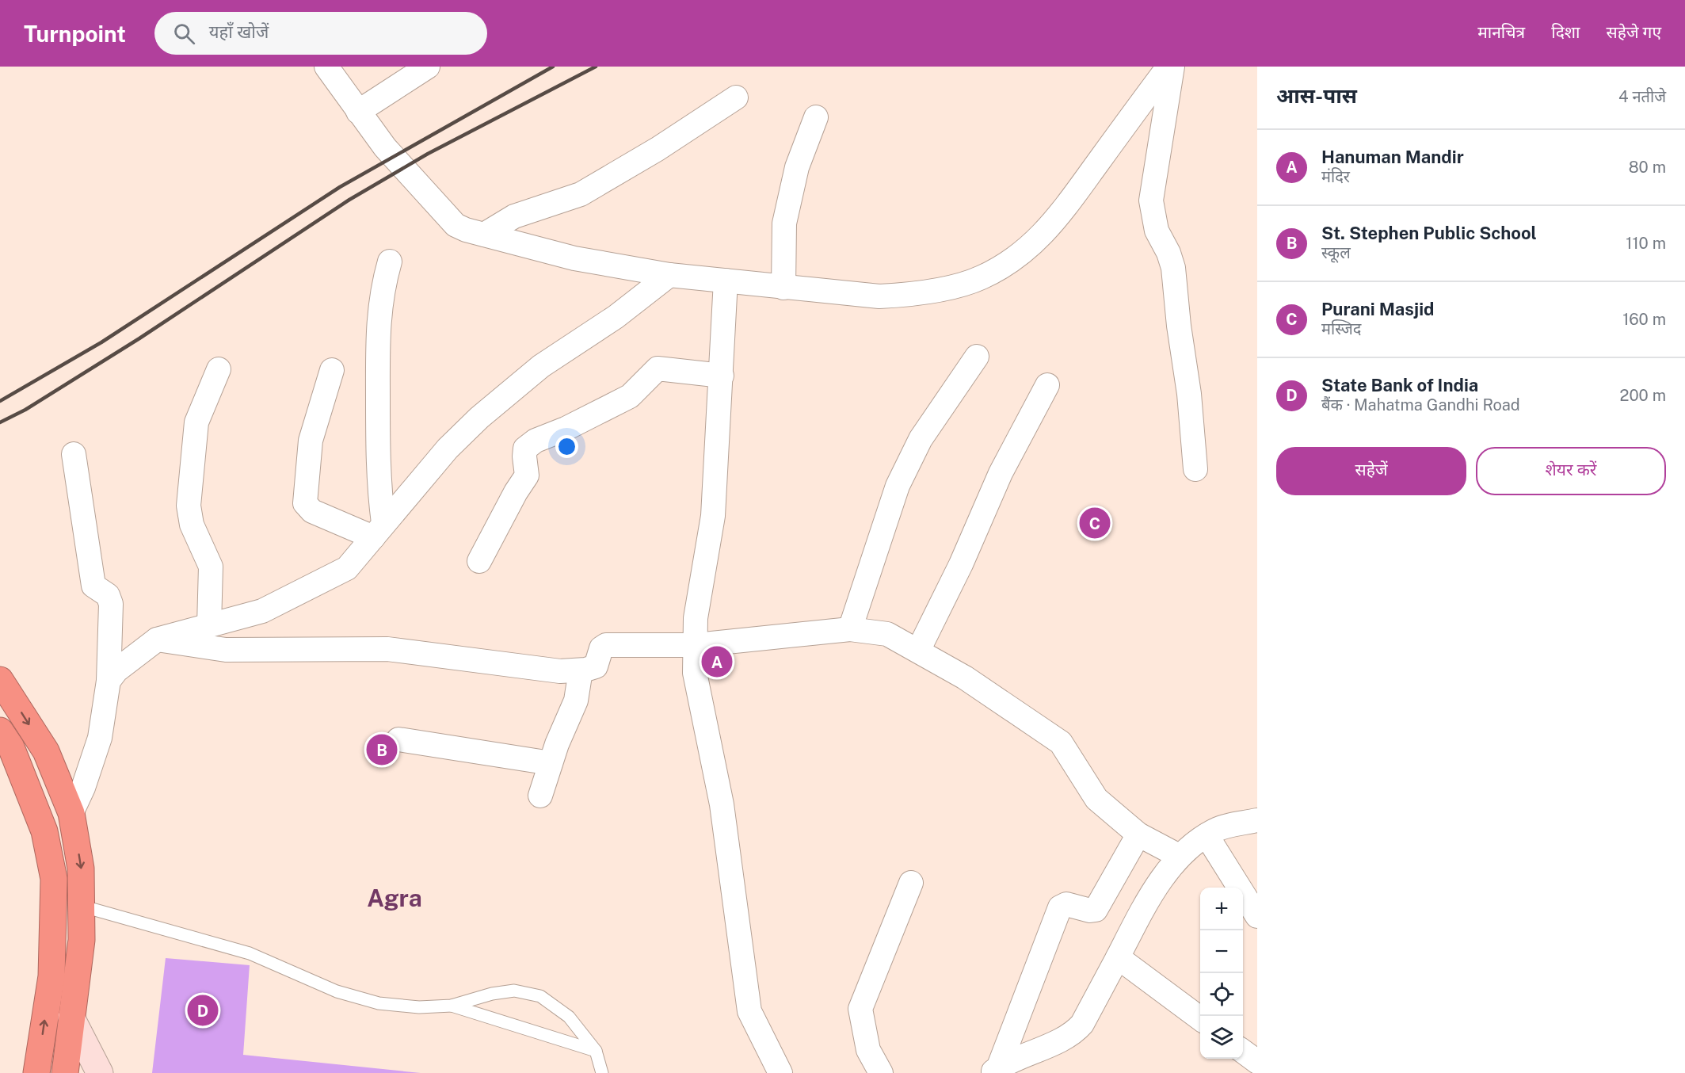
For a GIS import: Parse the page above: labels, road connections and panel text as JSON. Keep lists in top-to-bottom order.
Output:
{
  "districts": ["Agra"],
  "page": {
    "header": "Turnpoint",
    "search": "यहाँ खोजें",
    "nav": ["मानचित्र", "दिशा", "सहेजे गए"],
    "heading": ["आस-पास", "4 नतीजे"],
    "list": [
      {
        "mark": "A",
        "name": "Hanuman Mandir",
        "note": "मंदिर",
        "value": "80 m"
      },
      {
        "mark": "B",
        "name": "St. Stephen Public School",
        "note": "स्कूल",
        "value": "110 m"
      },
      {
        "mark": "C",
        "name": "Purani Masjid",
        "note": "मस्जिद",
        "value": "160 m"
      },
      {
        "mark": "D",
        "name": "State Bank of India",
        "note": "बैंक · Mahatma Gandhi Road",
        "value": "200 m"
      }
    ],
    "buttons": ["सहेजें", "शेयर करें"],
    "pins": [
      "C",
      "A",
      "B",
      "D"
    ],
    "map_buttons": ["+", "−"]
  }
}
